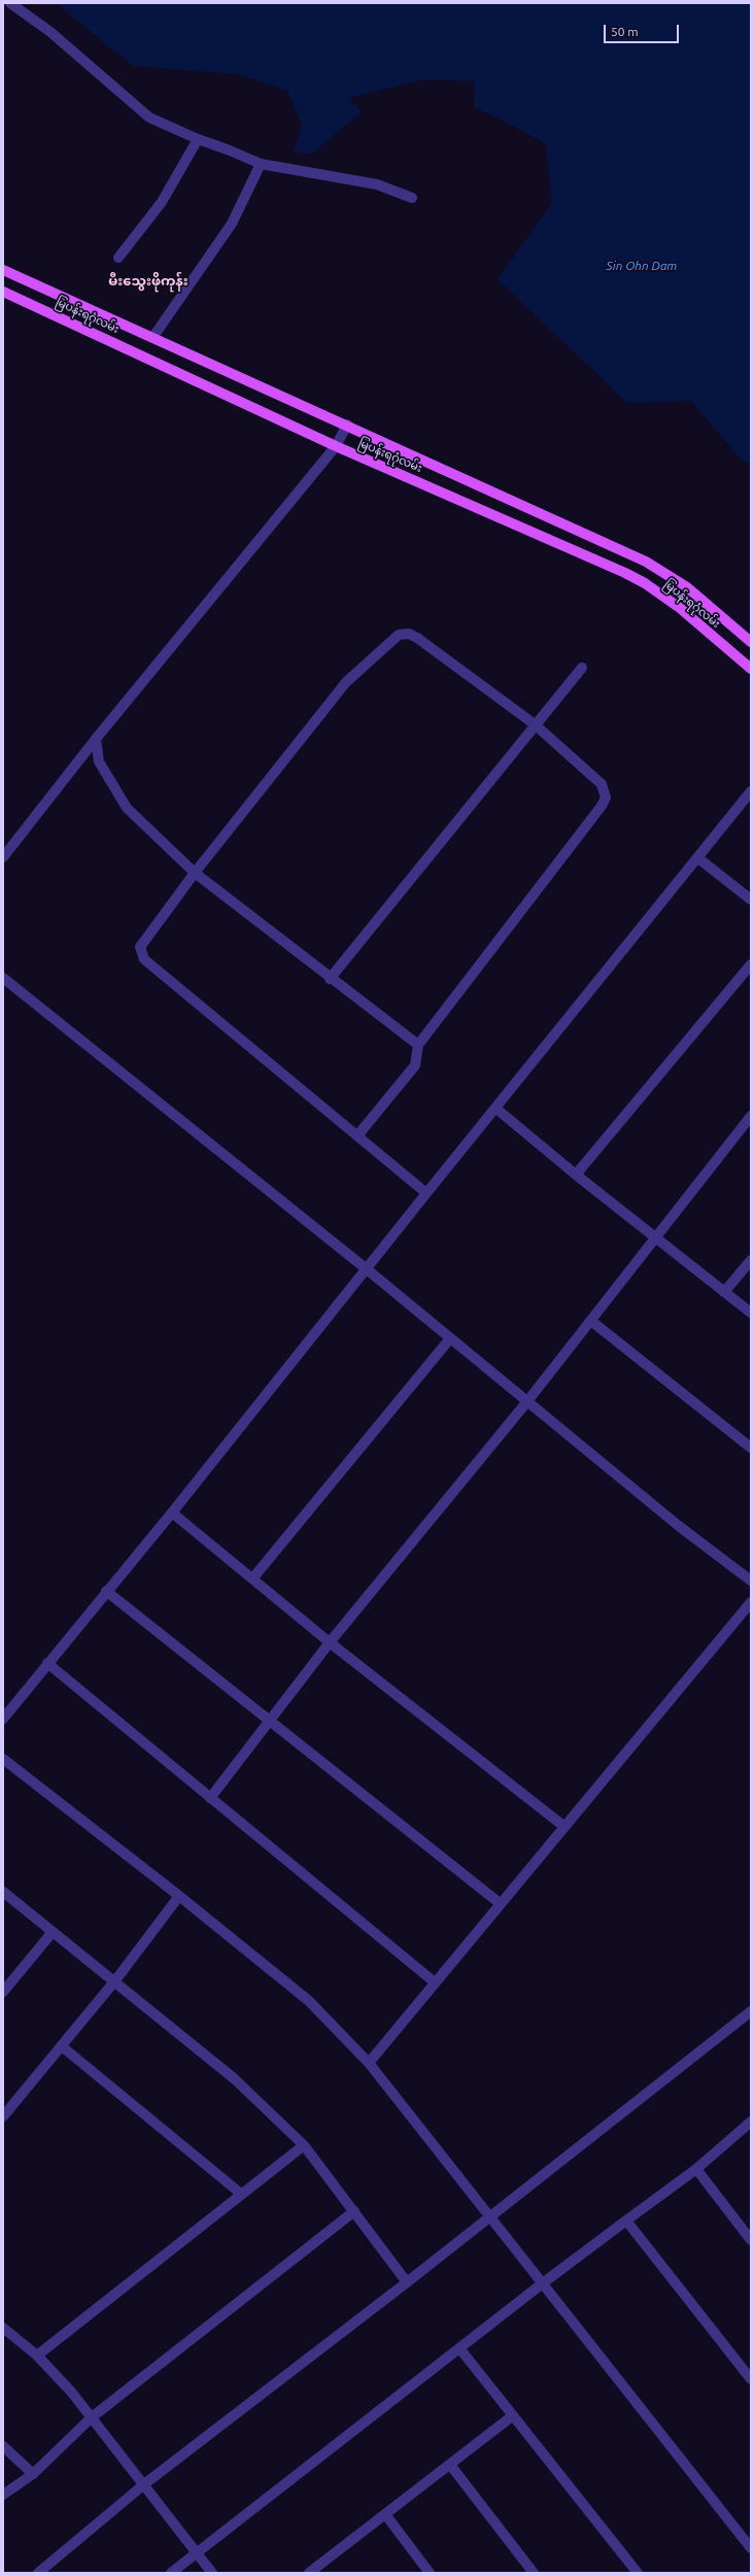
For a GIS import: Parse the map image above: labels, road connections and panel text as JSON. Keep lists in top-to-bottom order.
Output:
{
  "streets": {
    "main road": ["မြပန်းရဂုံလမ်း"]
  },
  "districts": ["မီးသွေးဖိုကုန်း"],
  "water": ["Sin Ohn Dam"],
  "scale_bar": "50 m"
}
